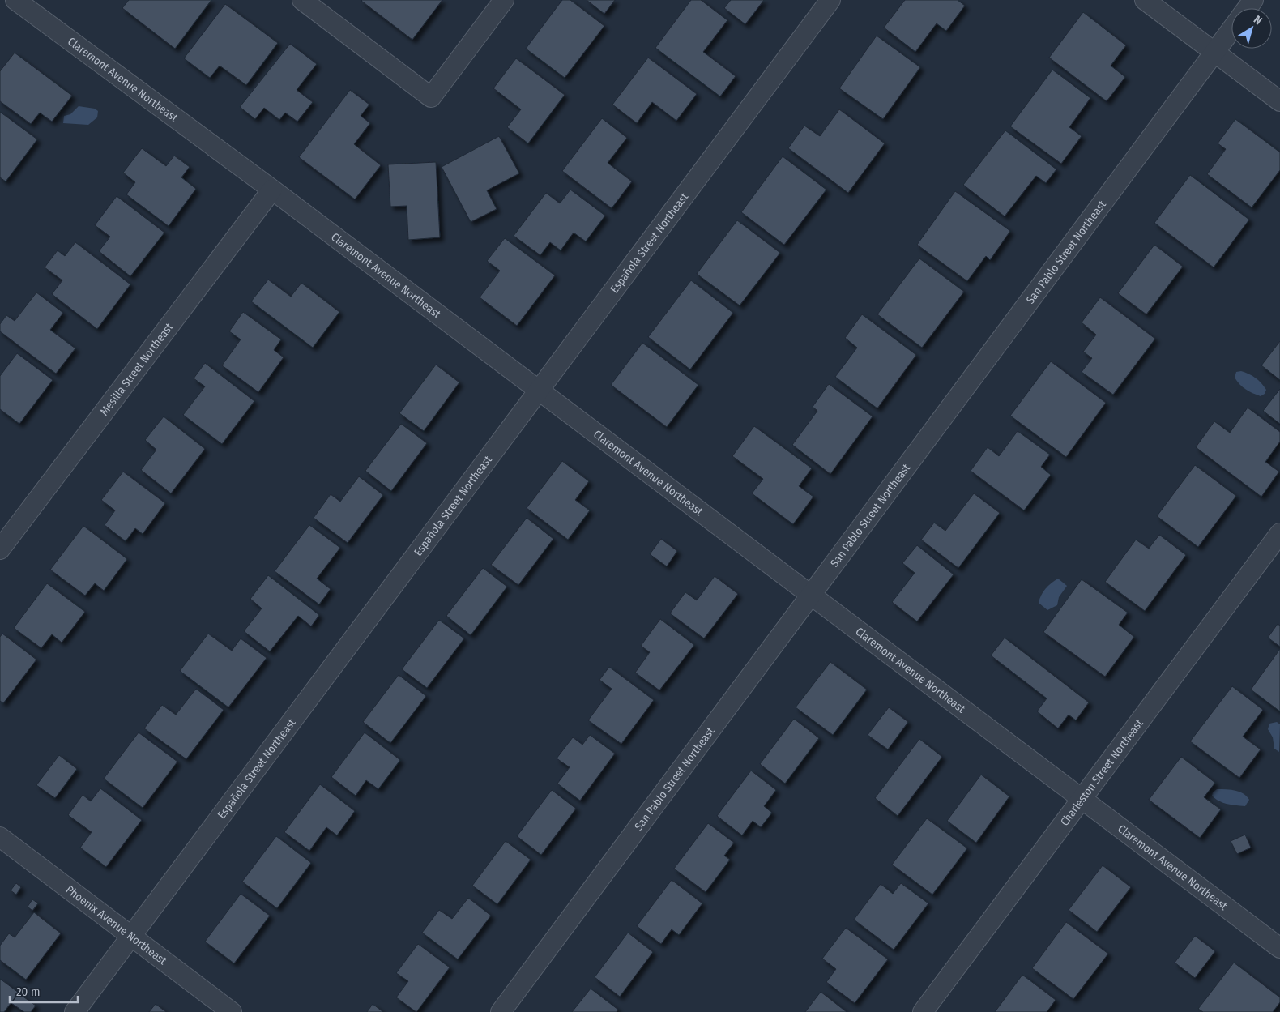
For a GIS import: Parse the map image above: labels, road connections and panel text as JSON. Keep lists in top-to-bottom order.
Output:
{
  "streets": {
    "street": [
      "Claremont Avenue Northeast",
      "Española Street Northeast",
      "San Pablo Street Northeast",
      "Mesilla Street Northeast",
      "Charleston Street Northeast",
      "Phoenix Avenue Northeast"
    ]
  },
  "crossings": [
    ["Claremont Avenue Northeast", "Española Street Northeast"],
    ["Claremont Avenue Northeast", "San Pablo Street Northeast"],
    ["Claremont Avenue Northeast", "Mesilla Street Northeast"],
    ["Claremont Avenue Northeast", "Charleston Street Northeast"],
    ["Española Street Northeast", "Phoenix Avenue Northeast"]
  ],
  "scale_bar": "20 m",
  "north": "top right"
}
